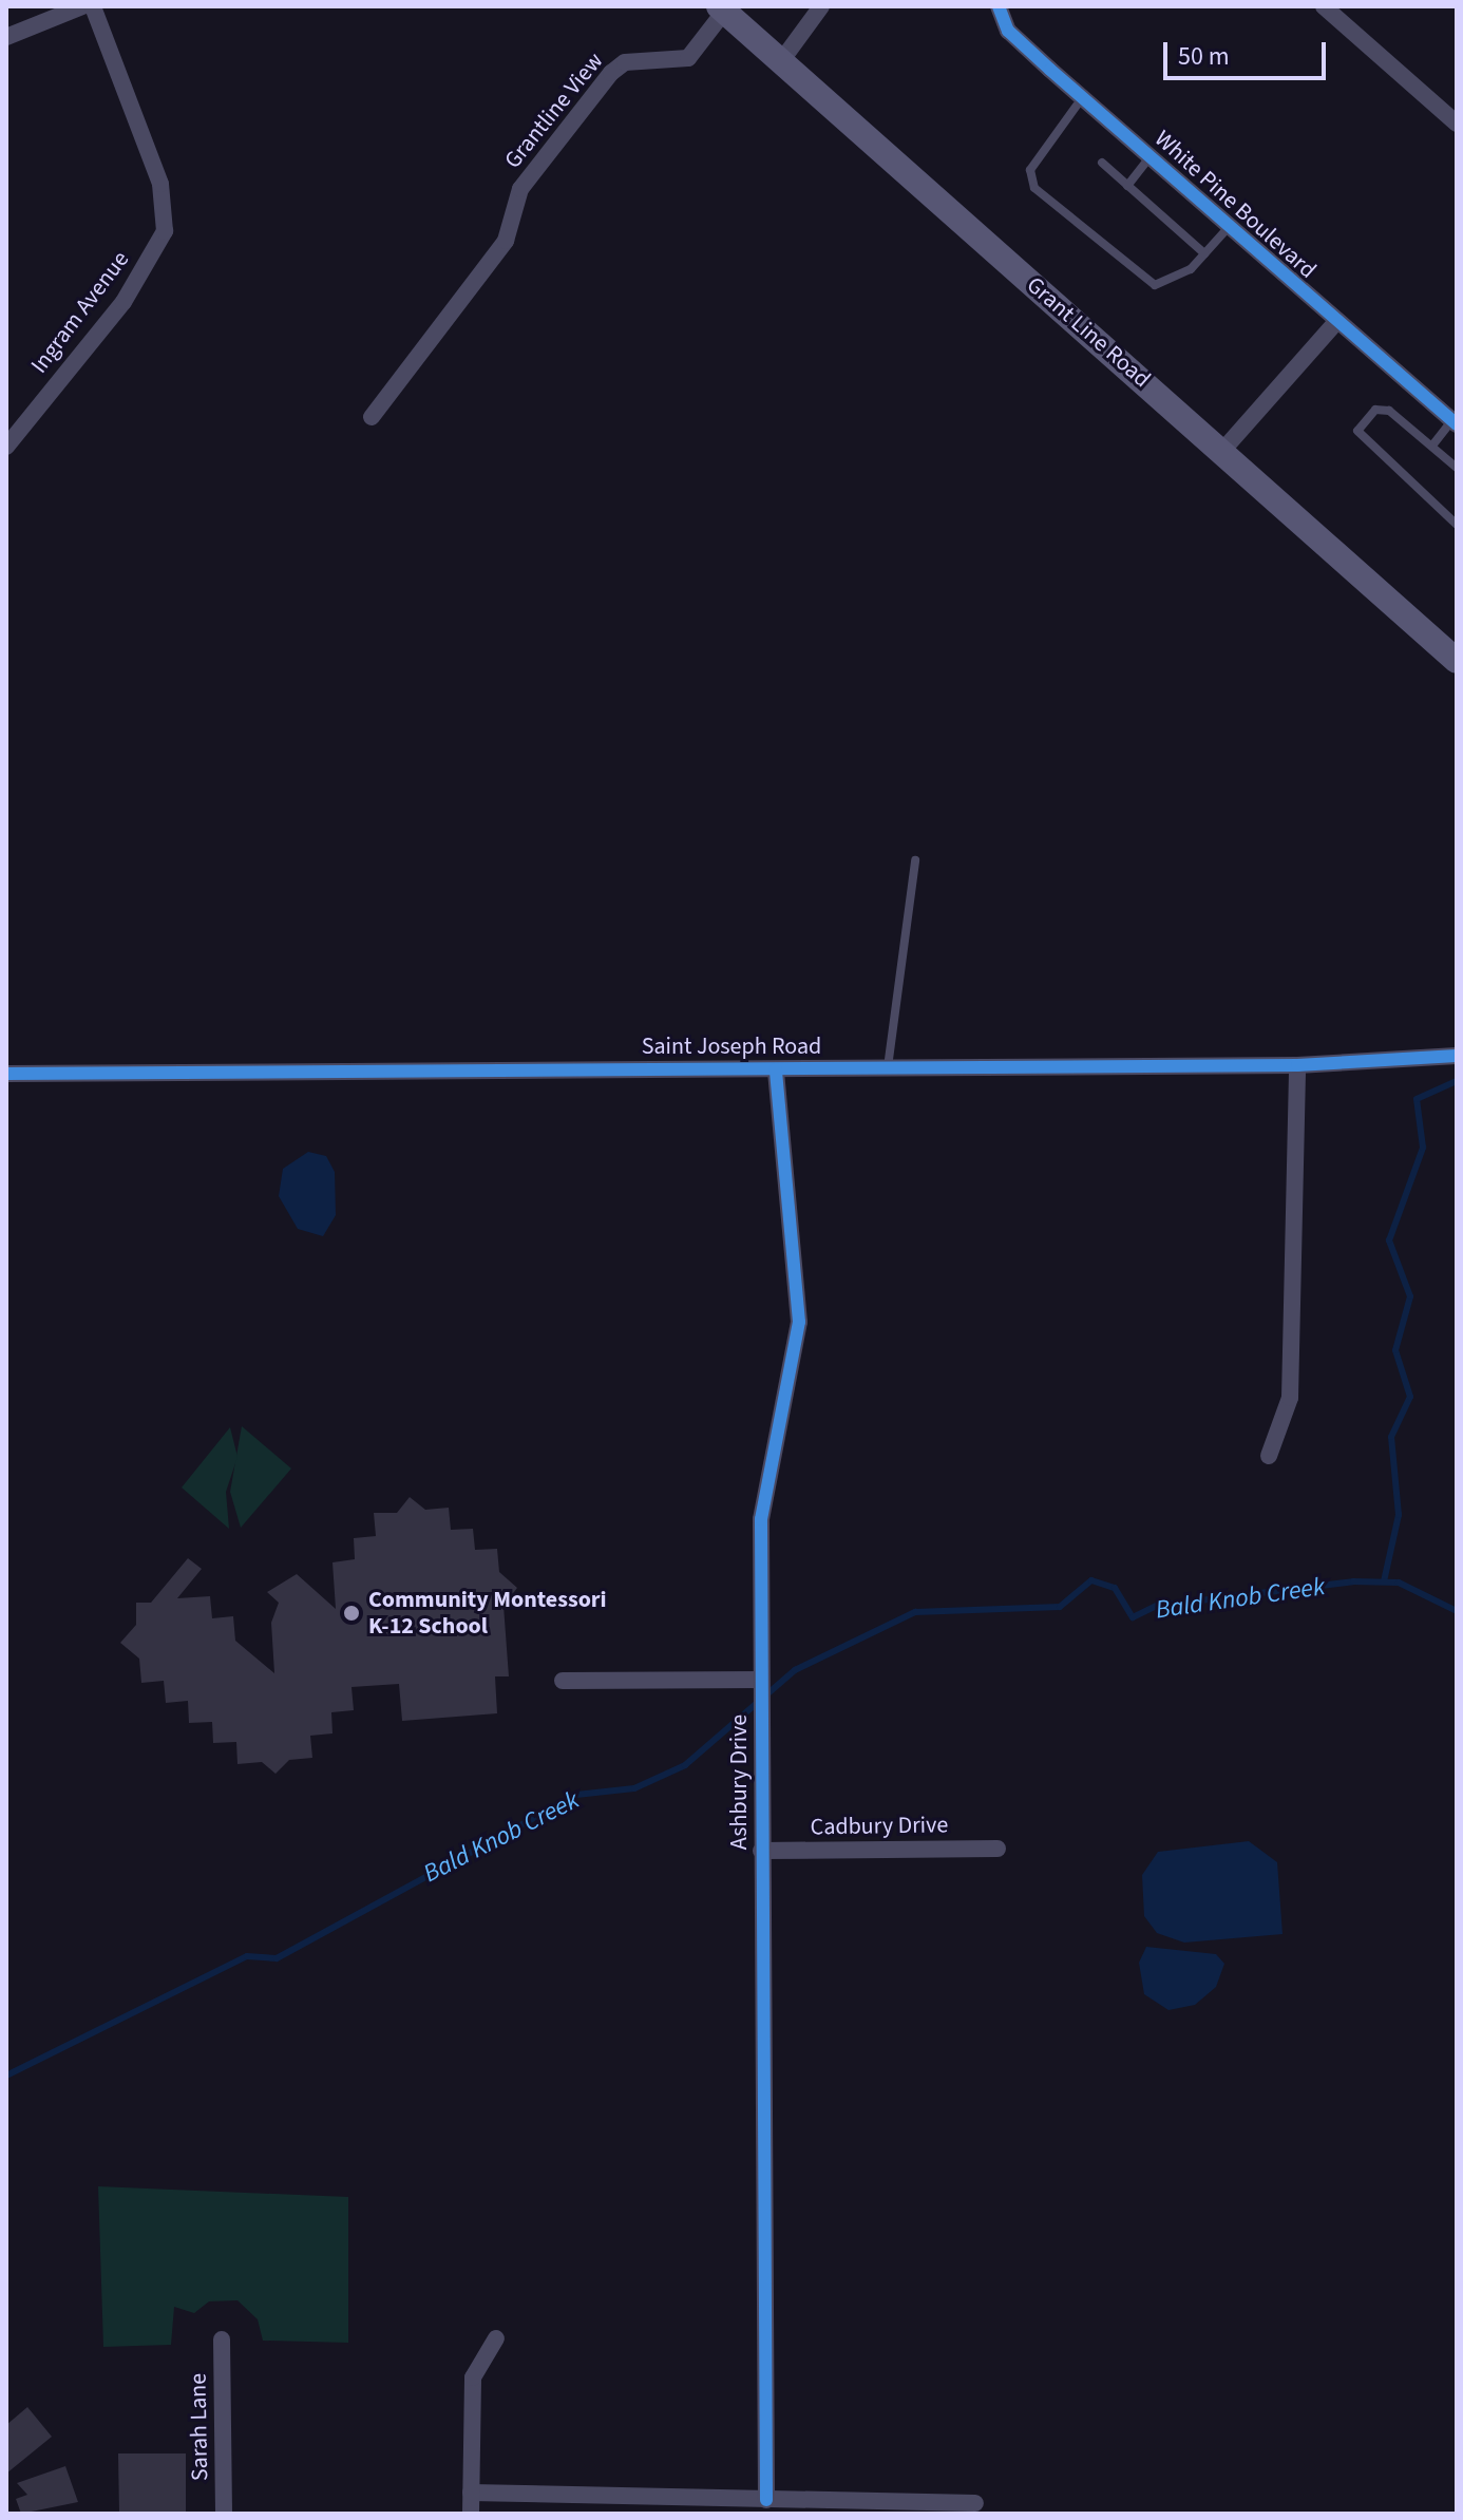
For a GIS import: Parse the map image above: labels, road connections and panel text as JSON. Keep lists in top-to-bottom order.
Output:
{
  "streets": {
    "main road": ["Grant Line Road"],
    "street": [
      "Grantline View",
      "White Pine Boulevard",
      "Ingram Avenue",
      "Saint Joseph Road",
      "Ashbury Drive",
      "Cadbury Drive",
      "Sarah Lane"
    ]
  },
  "crossings": [
    ["Grantline View", "Grant Line Road"],
    ["Saint Joseph Road", "Ashbury Drive"],
    ["Ashbury Drive", "Cadbury Drive"]
  ],
  "water": ["Bald Knob Creek"],
  "places": ["Community Montessori K-12 School"],
  "scale_bar": "50 m"
}
